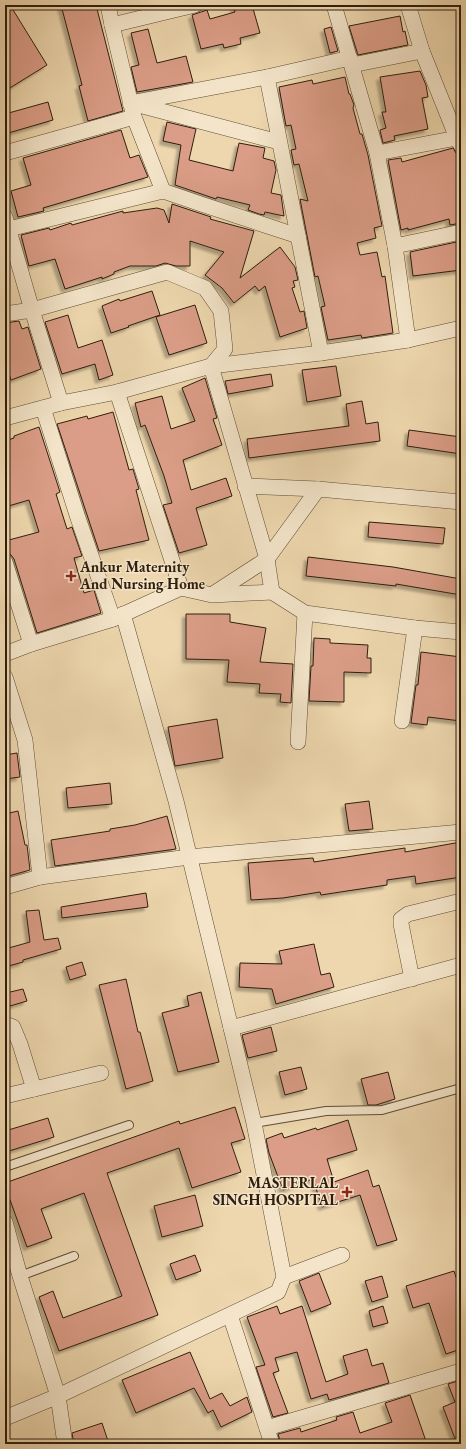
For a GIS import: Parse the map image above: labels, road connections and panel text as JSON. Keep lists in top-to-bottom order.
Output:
{
  "places": {
    "health": ["Ankur Maternity And Nursing Home", "MASTERLAL SINGH HOSPITAL"]
  }
}
